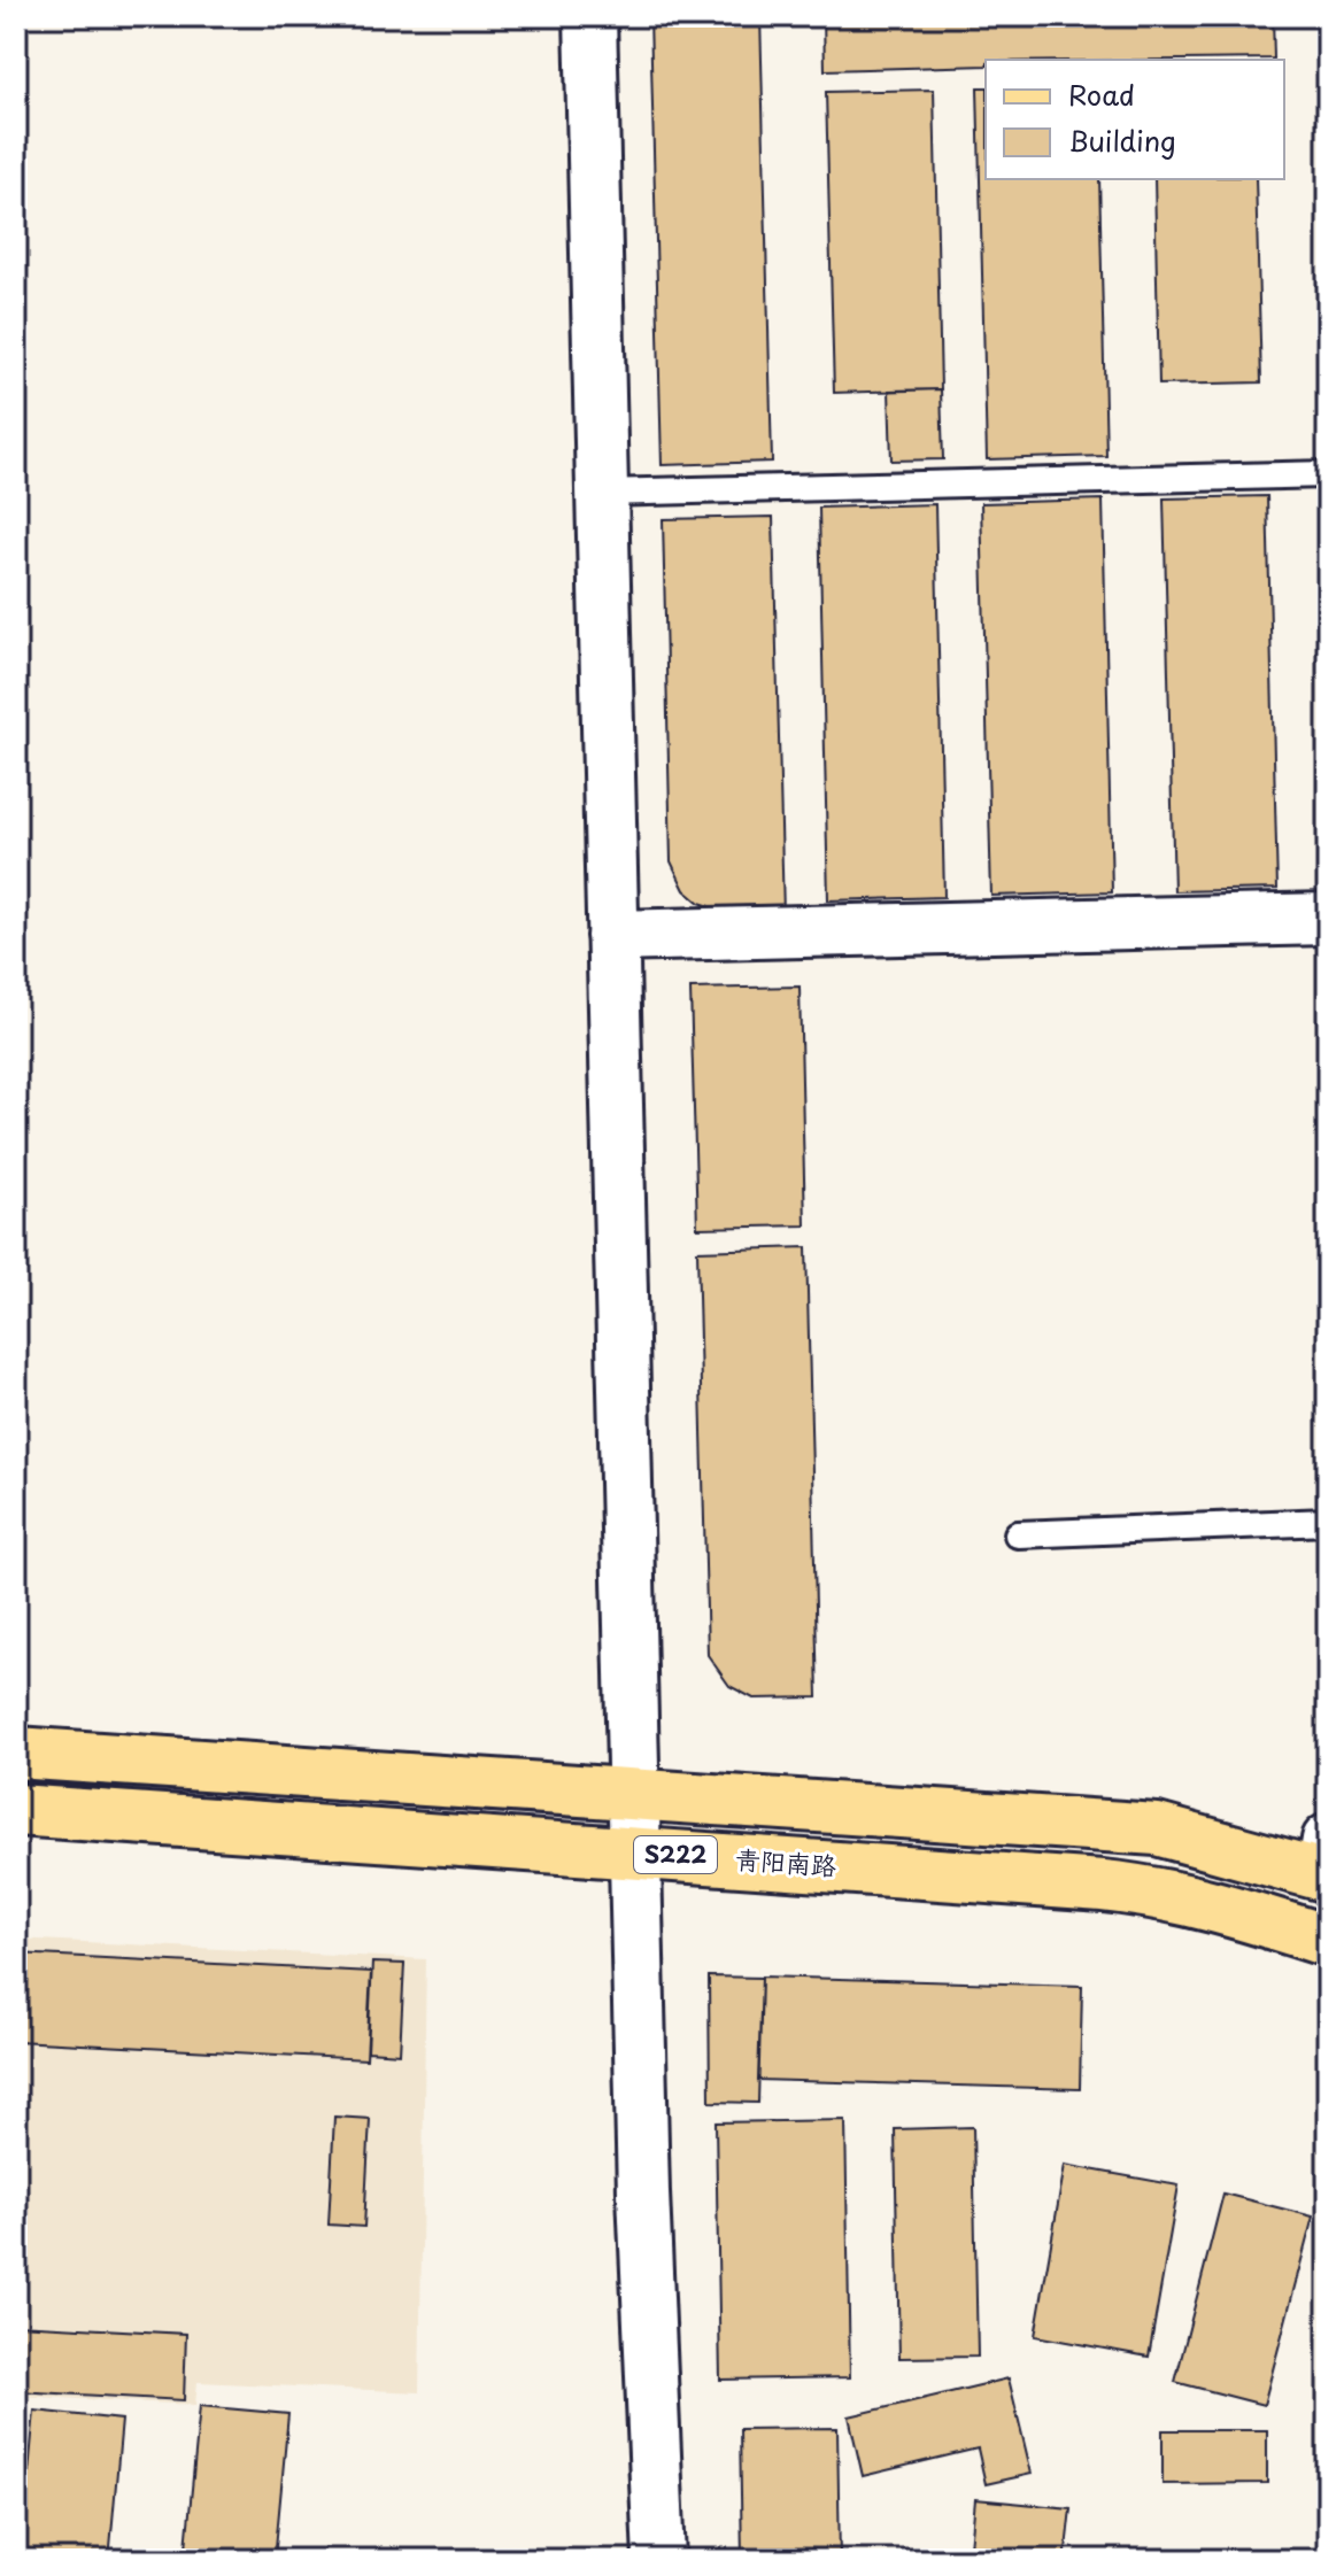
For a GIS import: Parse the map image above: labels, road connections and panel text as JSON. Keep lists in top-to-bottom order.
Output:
{
  "streets": {
    "main road": ["S222", "青阳南路"]
  },
  "legend": ["Road", "Building"]
}
